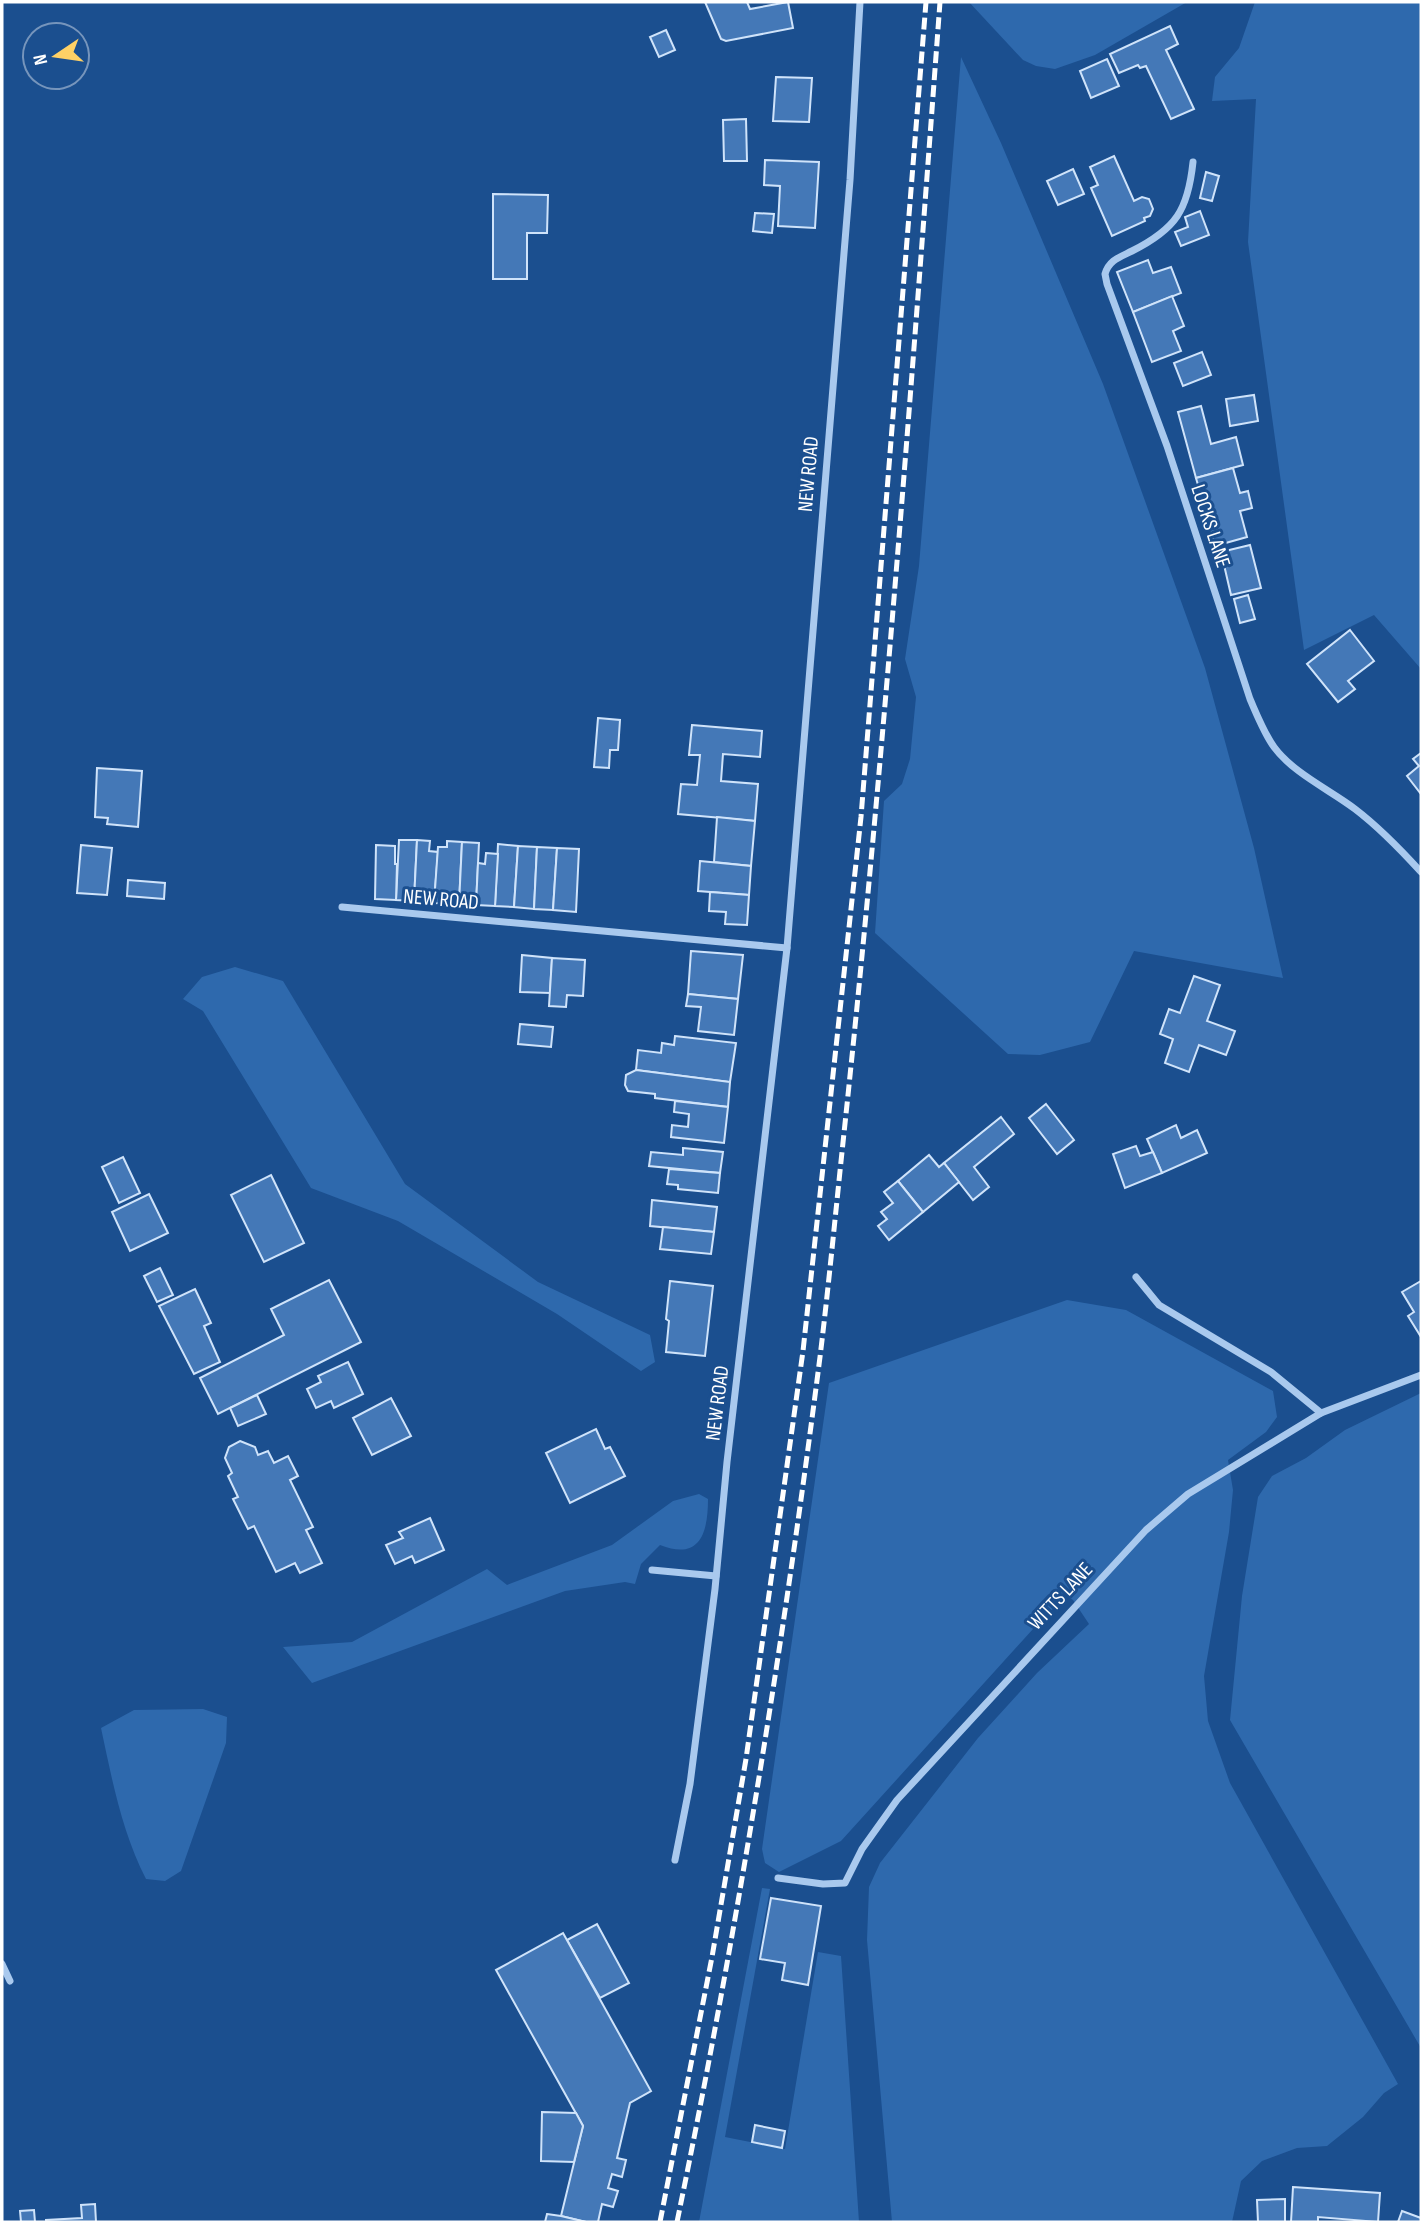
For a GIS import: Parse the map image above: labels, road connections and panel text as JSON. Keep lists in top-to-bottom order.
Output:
{
  "streets": {
    "street": ["NEW ROAD", "LOCKS LANE", "WITTS LANE"]
  },
  "north": "left"
}
